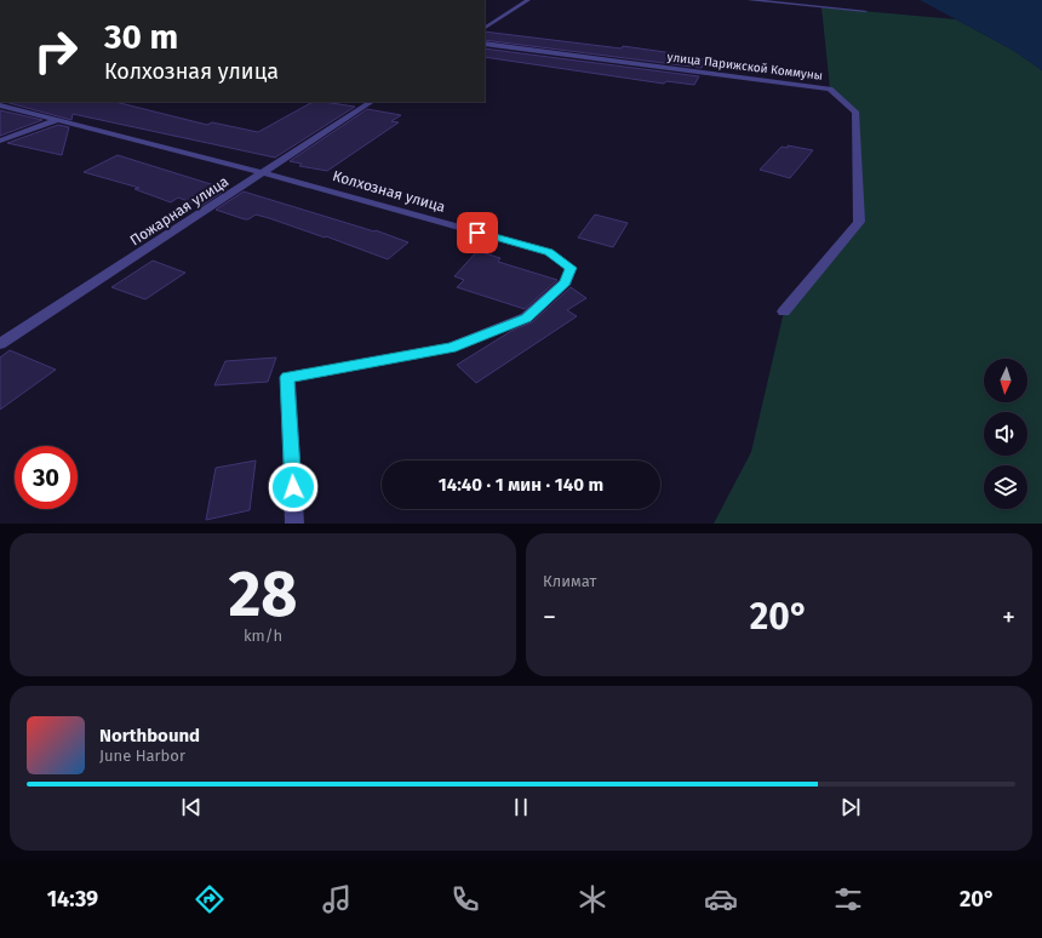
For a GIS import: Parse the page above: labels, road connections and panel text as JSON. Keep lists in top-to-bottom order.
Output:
{
  "streets": {
    "street": ["улица Парижской Коммуны", "Колхозная улица", "Пожарная улица"]
  },
  "crossings": [
    ["Колхозная улица", "Пожарная улица"]
  ],
  "north": "bottom",
  "page": {
    "turn": ["30 m", "Колхозная улица"],
    "limit": "30",
    "trip": "14:40 · 1 мин · 140 m",
    "tile": [
      ["28", "km/h"],
      "Климат"
    ],
    "heat": ["−", "20°", "+"],
    "song": ["Northbound", "June Harbor"],
    "tabs": ["14:39", "20°"]
  }
}
